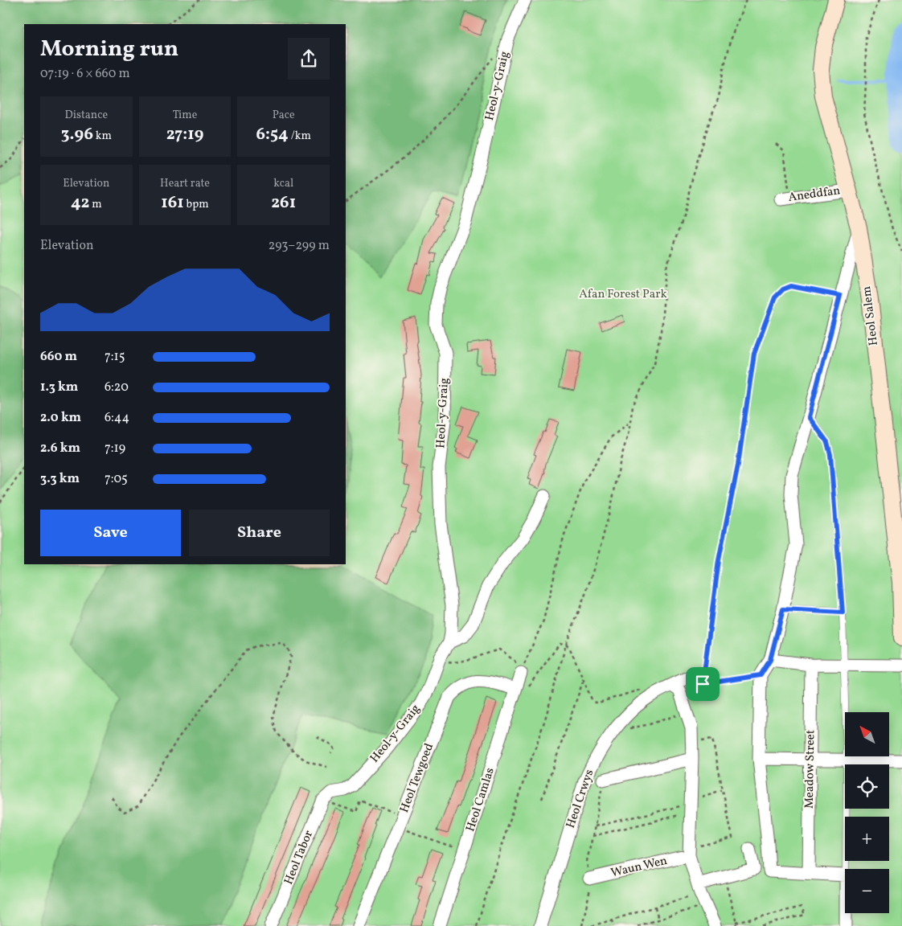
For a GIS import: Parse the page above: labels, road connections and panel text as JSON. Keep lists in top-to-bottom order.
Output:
{
  "streets": {
    "main road": ["Heol Salem"],
    "street": [
      "Heol-y-Graig",
      "Aneddfan",
      "Meadow Street",
      "Heol Tewgoed",
      "Heol Crwys",
      "Heol Camlas",
      "Heol Tabor",
      "Waun Wen"
    ]
  },
  "crossings": [
    ["Heol-y-Graig", "Heol Tabor"],
    ["Aneddfan", "Heol Salem"],
    ["Heol Tewgoed", "Heol Camlas"]
  ],
  "parks": ["Afan Forest Park"],
  "north": "top left",
  "page": {
    "heading": ["Morning run", "07:19 · 6 × 660 m"],
    "stats": [
      ["Distance", "3.96 km"],
      ["Time", "27:19"],
      ["Pace", "6:54 /km"],
      ["Elevation", "42 m"],
      ["Heart rate", "161 bpm"],
      ["kcal", "261"]
    ],
    "chart": ["Elevation", "293–299 m"],
    "list": [
      {
        "name": "660 m",
        "note": "7:15"
      },
      {
        "name": "1.3 km",
        "note": "6:20"
      },
      {
        "name": "2.0 km",
        "note": "6:44"
      },
      {
        "name": "2.6 km",
        "note": "7:19"
      },
      {
        "name": "3.3 km",
        "note": "7:05"
      }
    ],
    "buttons": ["Save", "Share"],
    "map_buttons": ["+", "−"]
  }
}
